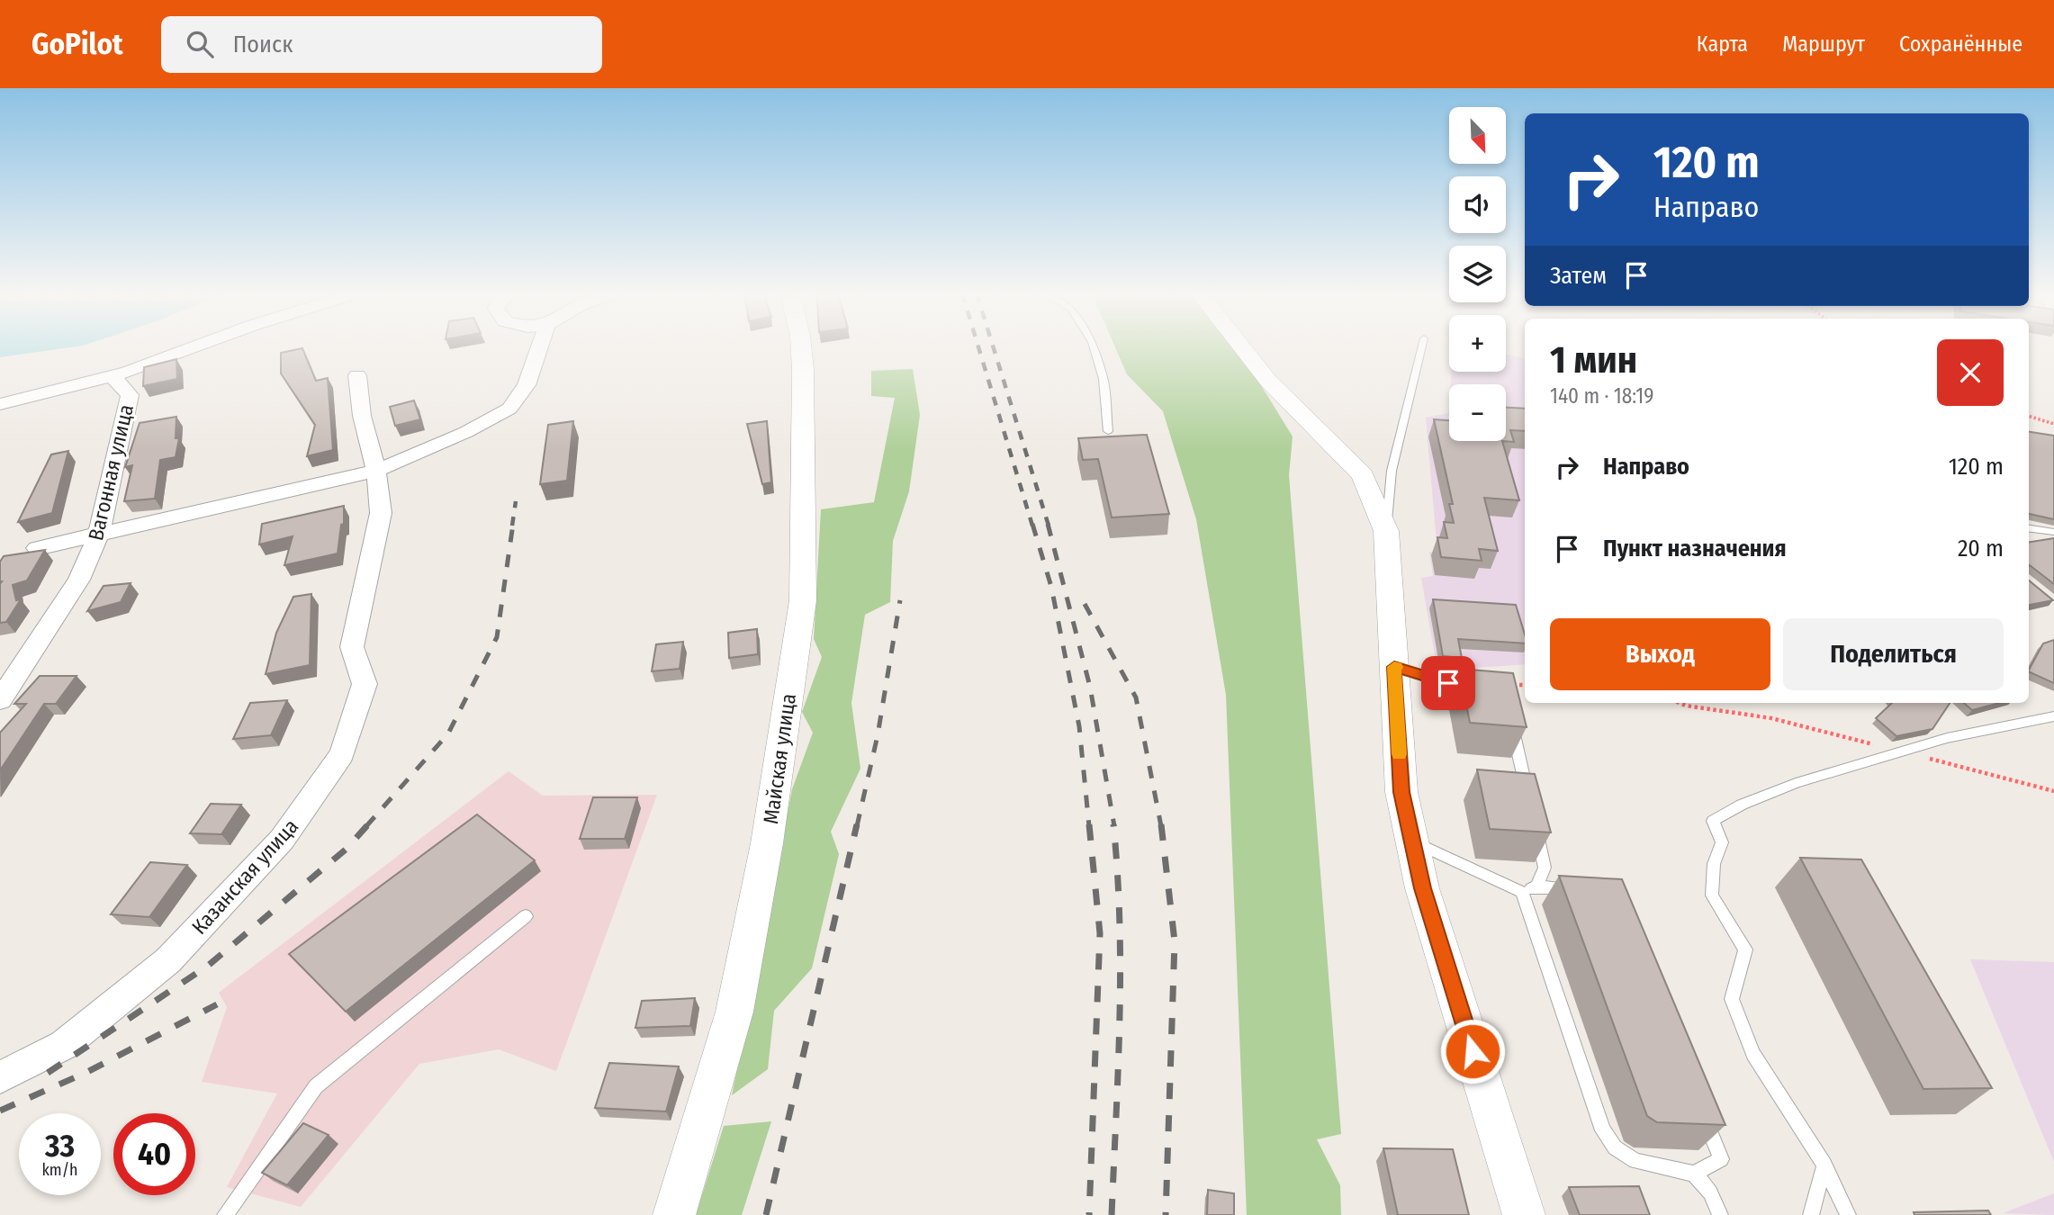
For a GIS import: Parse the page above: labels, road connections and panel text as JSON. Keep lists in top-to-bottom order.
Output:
{
  "streets": {
    "street": ["Вагонная улица", "Майская улица", "Казанская улица"]
  },
  "north": "bottom right",
  "page": {
    "header": "GoPilot",
    "search": "Поиск",
    "nav": ["Карта", "Маршрут", "Сохранённые"],
    "map_buttons": ["+", "−"],
    "turn": ["120 m", "Направо"],
    "then": "Затем",
    "heading": ["1 мин", "140 m · 18:19"],
    "list": [
      {
        "name": "Направо",
        "value": "120 m"
      },
      {
        "name": "Пункт назначения",
        "value": "20 m"
      }
    ],
    "buttons": ["Выход", "Поделиться"],
    "speed": "33 km/h",
    "limit": "40"
  }
}
